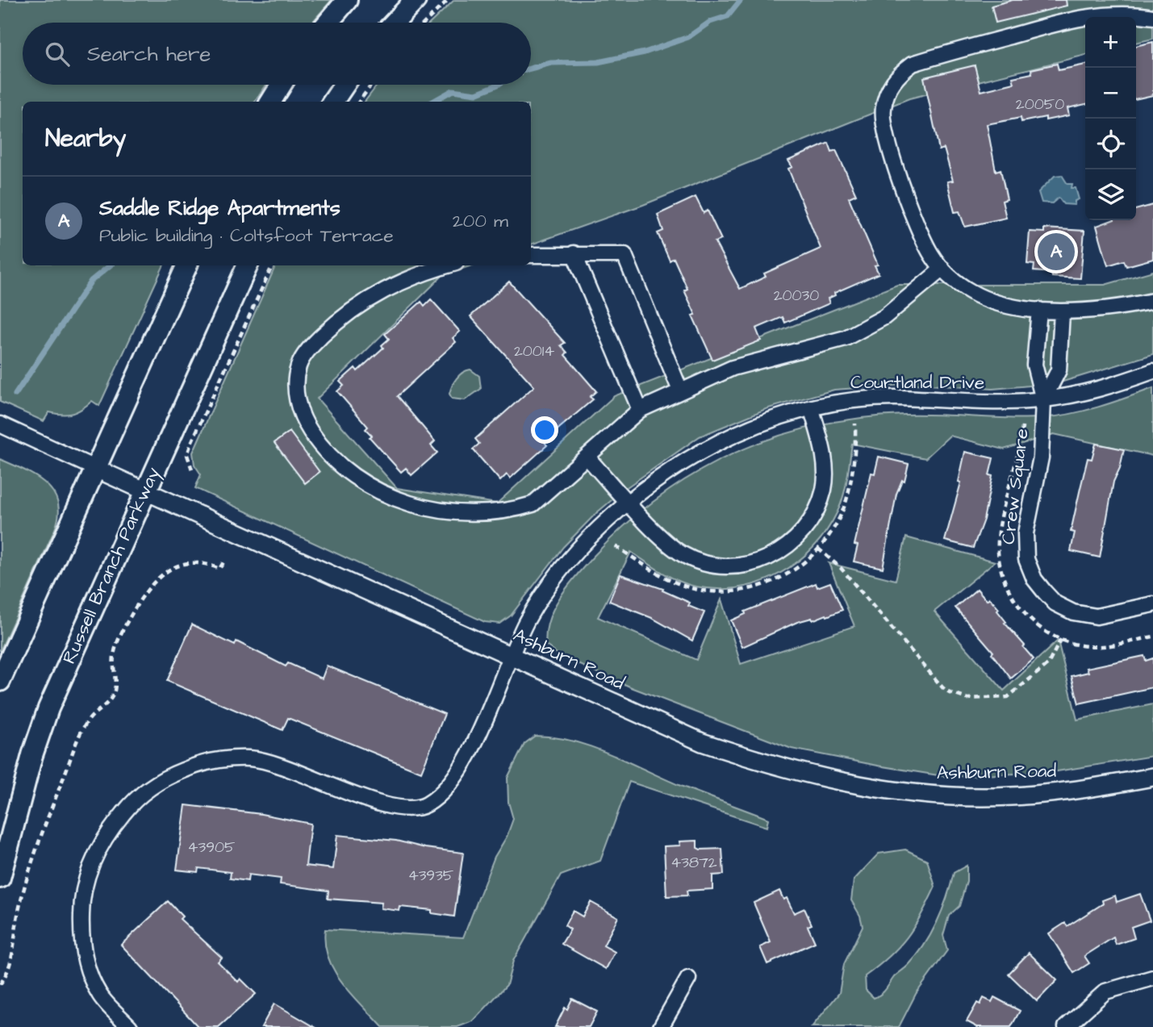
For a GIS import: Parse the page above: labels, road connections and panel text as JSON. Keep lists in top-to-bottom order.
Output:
{
  "streets": {
    "main road": ["Russell Branch Parkway"],
    "street": ["Courtland Drive", "Crew Square", "Ashburn Road"]
  },
  "crossings": [
    ["Courtland Drive", "Crew Square"],
    ["Courtland Drive", "Ashburn Road"],
    ["Russell Branch Parkway", "Ashburn Road"]
  ],
  "house_numbers": [
    "20050",
    "20030",
    "20014",
    "43905",
    "43872",
    "43935"
  ],
  "page": {
    "map_buttons": ["+", "−"],
    "search": "Search here",
    "heading": "Nearby",
    "list": [
      {
        "mark": "A",
        "name": "Saddle Ridge Apartments",
        "note": "Public building · Coltsfoot Terrace",
        "value": "200 m"
      }
    ],
    "pins": "A"
  }
}
